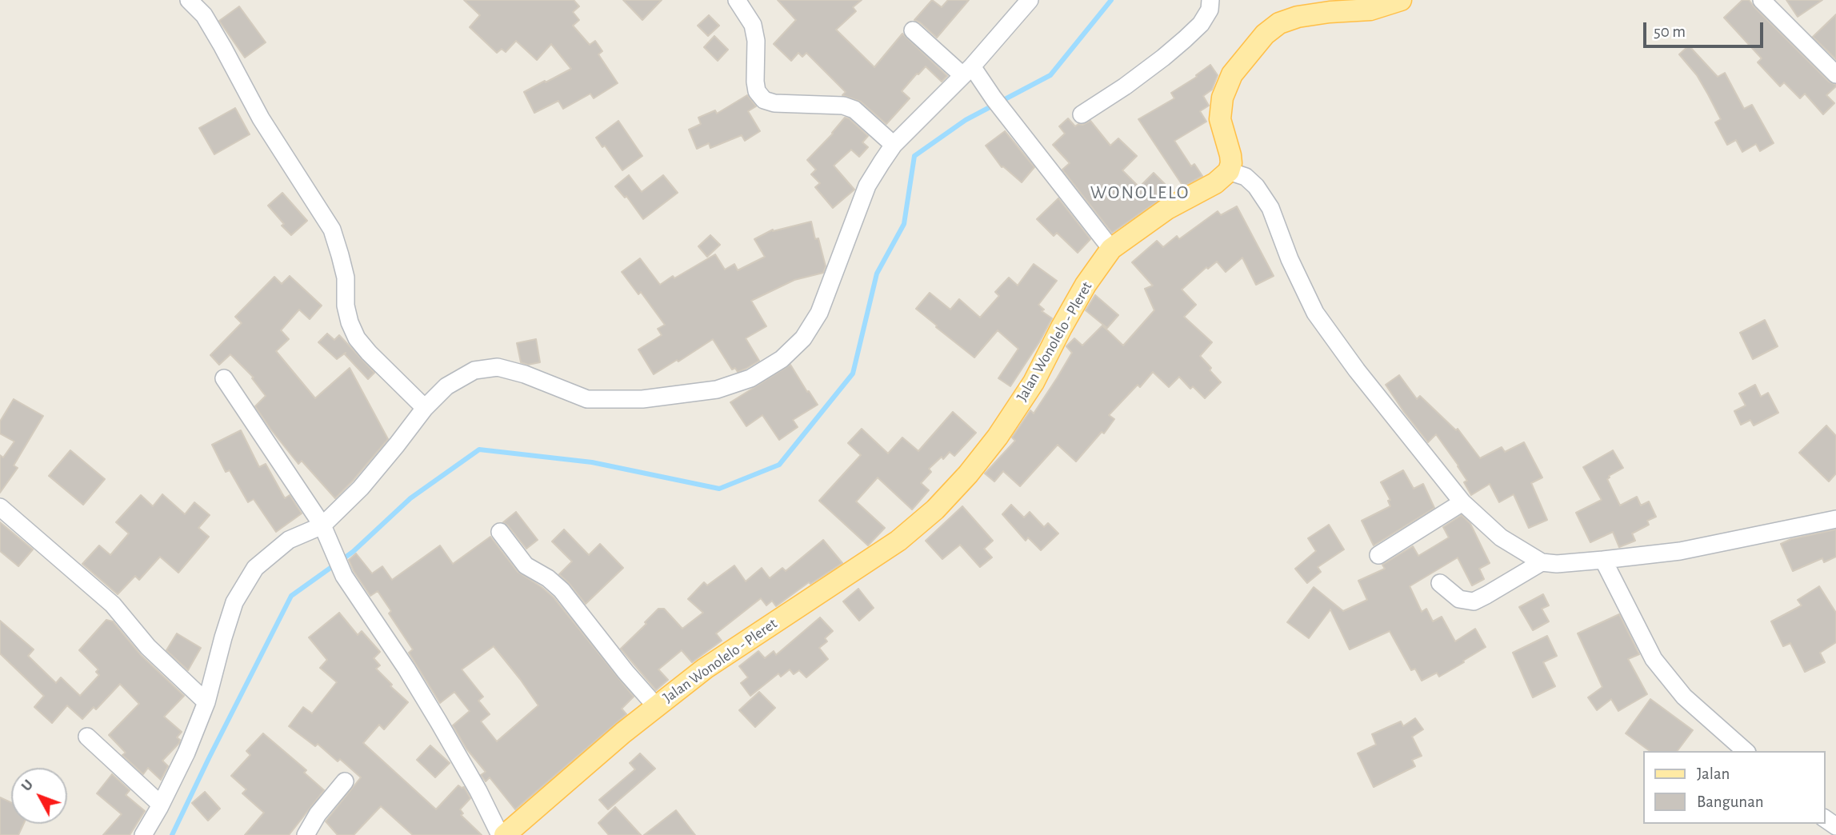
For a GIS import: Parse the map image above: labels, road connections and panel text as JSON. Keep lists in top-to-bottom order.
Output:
{
  "streets": {
    "main road": ["Jalan Wonolelo - Pleret"]
  },
  "districts": ["WONOLELO"],
  "legend": ["Jalan", "Bangunan"],
  "scale_bar": "50 m",
  "north": "top left"
}
